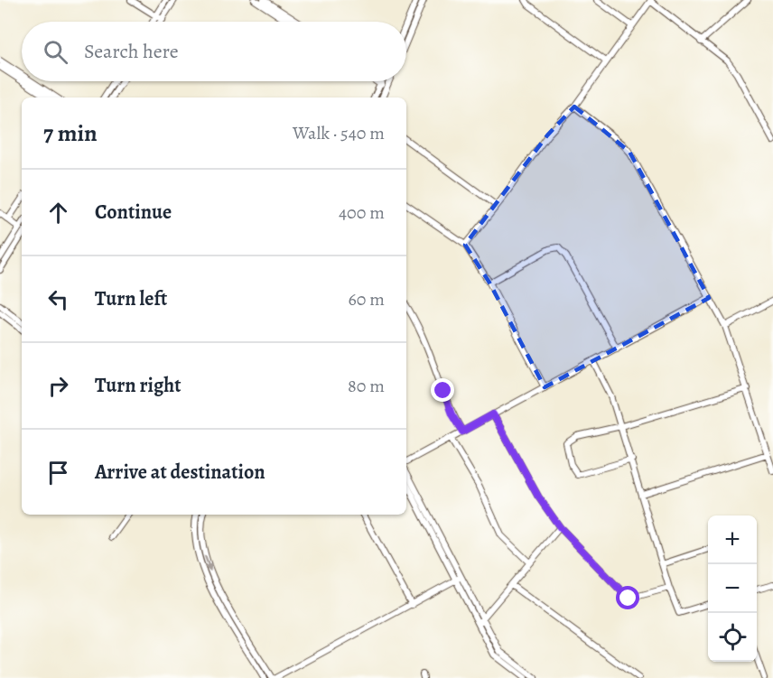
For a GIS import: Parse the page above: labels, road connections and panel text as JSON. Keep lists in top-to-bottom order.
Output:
{
  "page": {
    "search": "Search here",
    "heading": ["7 min", "Walk · 540 m"],
    "list": [
      ["Continue", "400 m"],
      ["Turn left", "60 m"],
      ["Turn right", "80 m"],
      "Arrive at destination"
    ],
    "map_buttons": ["+", "−"]
  }
}
